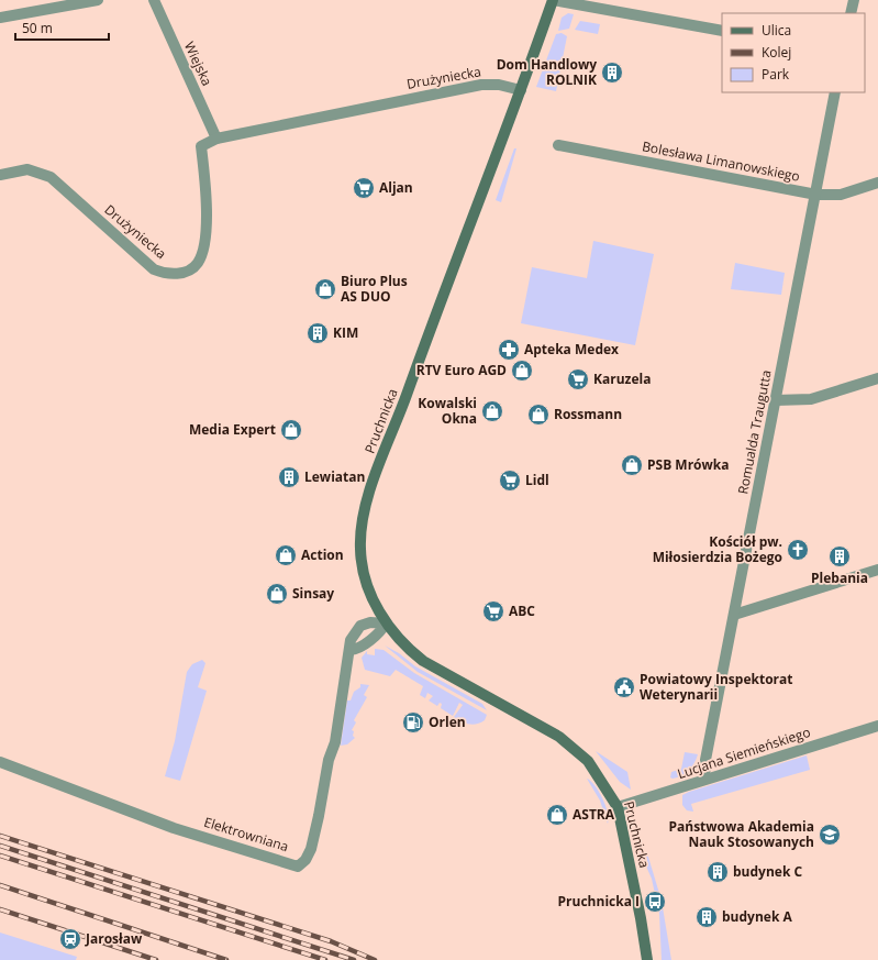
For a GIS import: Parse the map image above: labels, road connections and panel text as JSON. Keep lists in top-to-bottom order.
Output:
{
  "streets": {
    "main road": ["Pruchnicka"],
    "street": [
      "Wiejska",
      "Drużyniecka",
      "Bolesława Limanowskiego",
      "Romualda Traugutta",
      "Lucjana Siemieńskiego",
      "Elektrowniana"
    ]
  },
  "crossings": [
    ["Wiejska", "Drużyniecka"],
    ["Drużyniecka", "Pruchnicka"],
    ["Bolesława Limanowskiego", "Romualda Traugutta"],
    ["Pruchnicka", "Lucjana Siemieńskiego"],
    ["Pruchnicka", "Elektrowniana"],
    ["Romualda Traugutta", "Lucjana Siemieńskiego"]
  ],
  "places": {
    "building": [
      "Dom Handlowy ROLNIK",
      "KIM",
      "Lewiatan",
      "Plebania",
      "budynek C",
      "budynek A"
    ],
    "supermarket": [
      "Aljan",
      "Karuzela",
      "Lidl",
      "ABC"
    ],
    "shop": [
      "Biuro Plus AS DUO",
      "RTV Euro AGD",
      "Kowalski Okna",
      "Rossmann",
      "Media Expert",
      "PSB Mrówka",
      "Action",
      "Sinsay",
      "ASTRA"
    ],
    "pharmacy": ["Apteka Medex"],
    "church": ["Kościół pw. Miłosierdzia Bożego"],
    "public building": ["Powiatowy Inspektorat Weterynarii"],
    "fuel station": ["Orlen"],
    "school or university": ["Państwowa Akademia Nauk Stosowanych"],
    "bus stop": ["Pruchnicka I"],
    "station": ["Jarosław"]
  },
  "legend": ["Ulica", "Kolej", "Park"],
  "scale_bar": "50 m"
}
